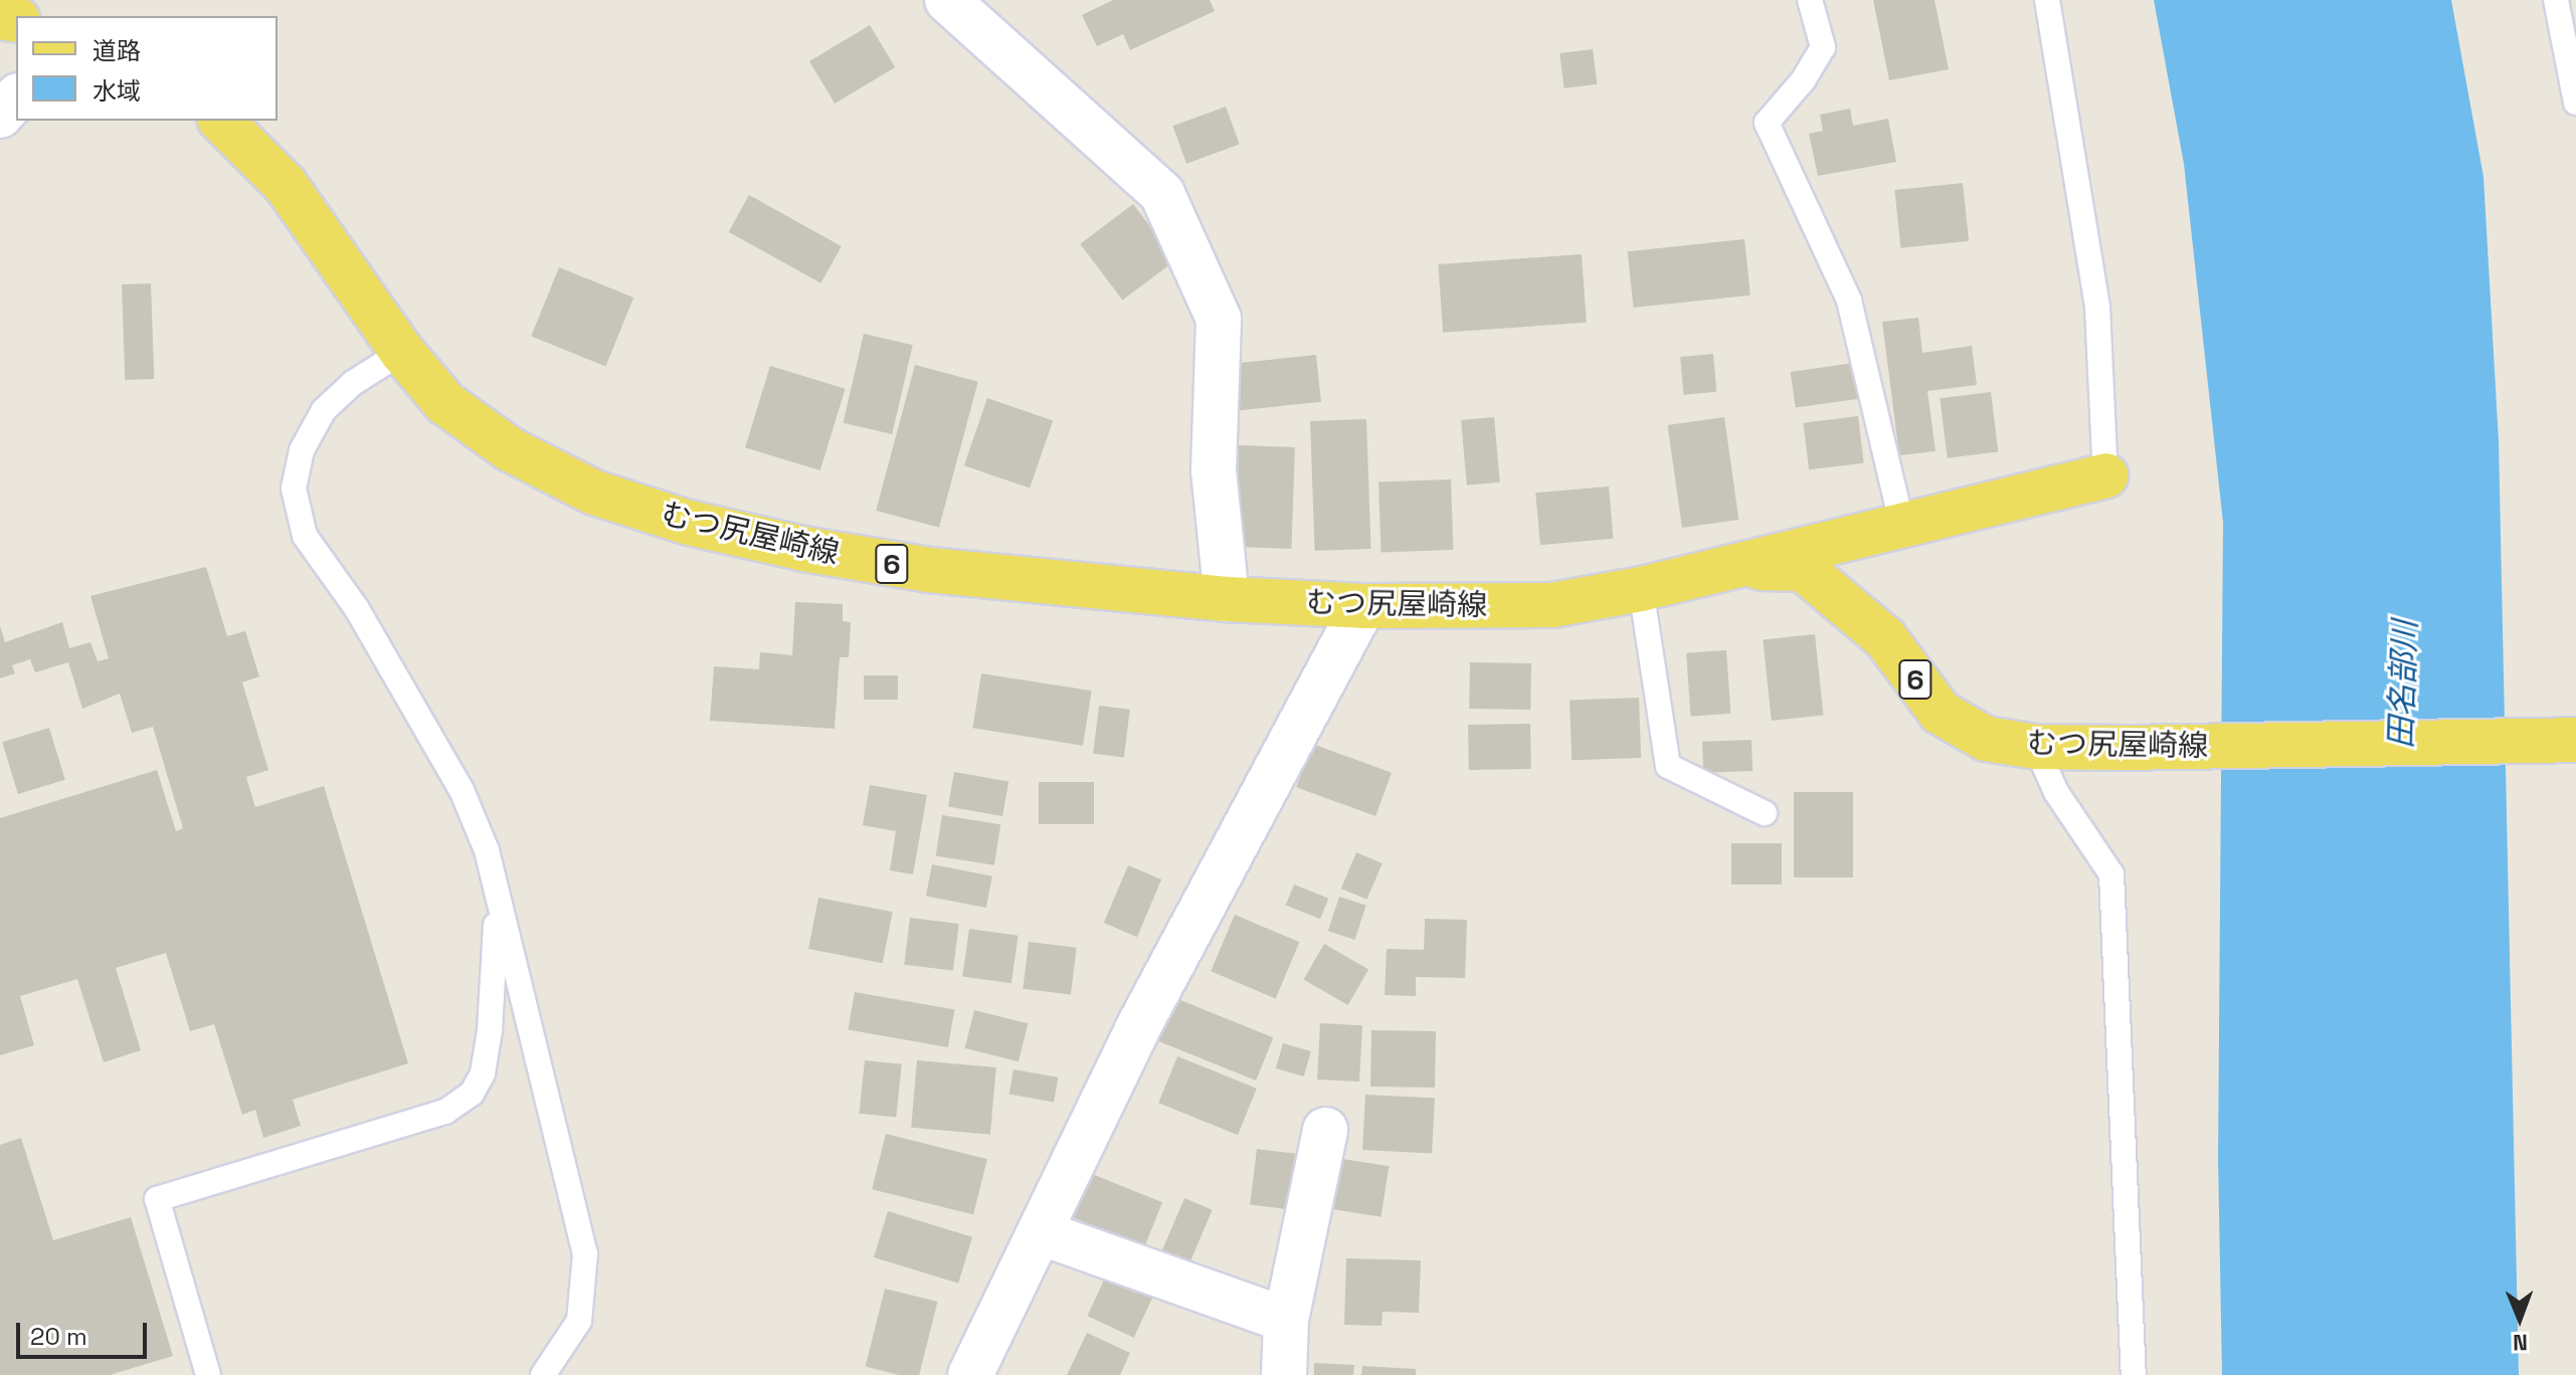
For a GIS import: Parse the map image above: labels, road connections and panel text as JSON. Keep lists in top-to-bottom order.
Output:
{
  "streets": {
    "main road": ["むつ尻屋崎線", "6"]
  },
  "water": ["田名部川"],
  "legend": ["道路", "水域"],
  "scale_bar": "20 m",
  "north": "bottom"
}
